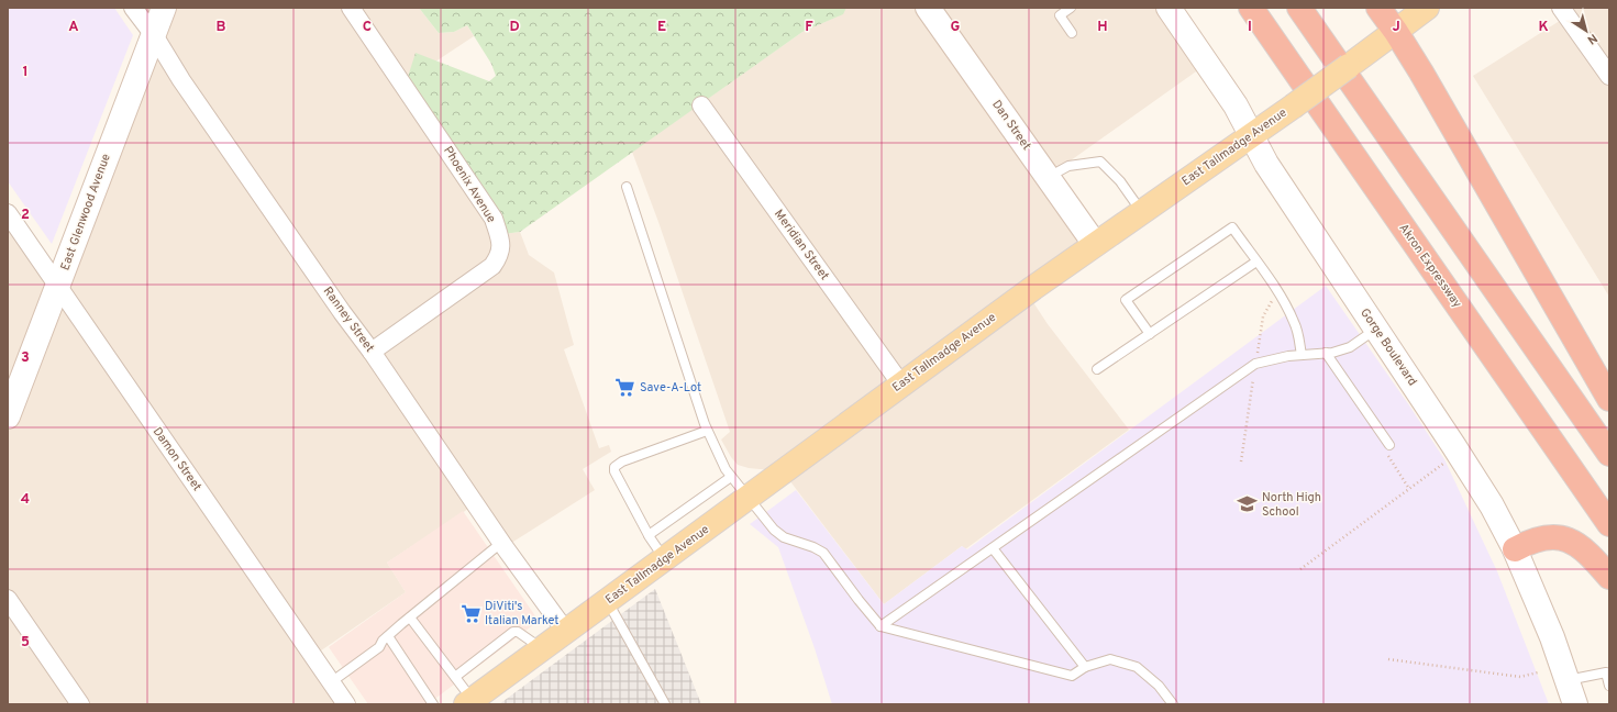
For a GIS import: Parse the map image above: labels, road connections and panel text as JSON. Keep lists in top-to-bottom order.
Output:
{
  "streets": {
    "highway": ["Akron Expressway"],
    "main road": ["East Tallmadge Avenue"],
    "street": [
      "Dan Street",
      "Phoenix Avenue",
      "East Glenwood Avenue",
      "Meridian Street",
      "Ranney Street",
      "Gorge Boulevard",
      "Damon Street"
    ]
  },
  "crossings": [
    ["Dan Street", "East Tallmadge Avenue"],
    ["East Tallmadge Avenue", "Meridian Street"],
    ["East Tallmadge Avenue", "Ranney Street"],
    ["East Tallmadge Avenue", "Gorge Boulevard"],
    ["Phoenix Avenue", "Ranney Street"],
    ["East Glenwood Avenue", "Ranney Street"],
    ["East Glenwood Avenue", "Damon Street"]
  ],
  "places": {
    "supermarket": ["Save-A-Lot", "DiViti's Italian Market"],
    "school or university": ["North High School"]
  },
  "north": "bottom right",
  "grid": {
    "columns": [
      "A",
      "B",
      "C",
      "D",
      "E",
      "F",
      "G",
      "H",
      "I",
      "J",
      "K"
    ],
    "rows": [
      "1",
      "2",
      "3",
      "4",
      "5"
    ]
  }
}
